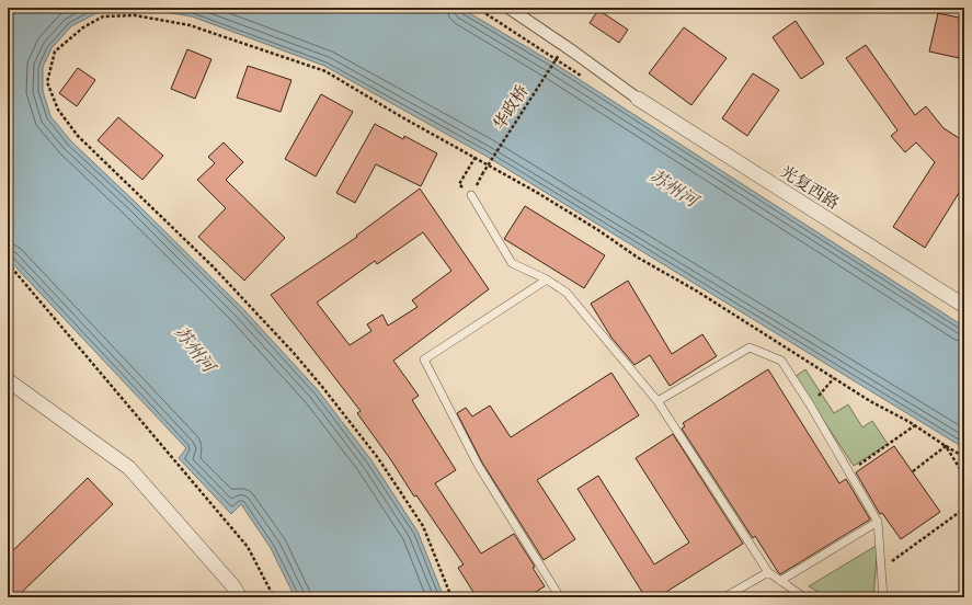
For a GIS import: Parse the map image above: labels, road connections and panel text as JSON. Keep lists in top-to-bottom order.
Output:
{
  "streets": {
    "street": ["光复西路"],
    "path": ["华政桥"]
  },
  "water": ["苏州河"]
}
